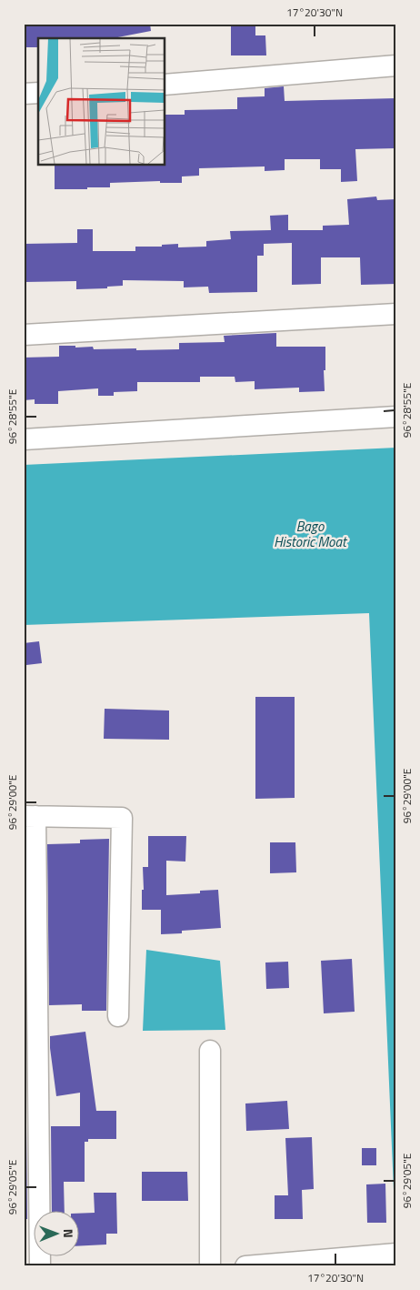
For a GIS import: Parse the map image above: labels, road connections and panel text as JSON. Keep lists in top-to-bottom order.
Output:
{
  "water": ["Bago Historic Moat"],
  "north": "right",
  "coordinates": [
    "17°20'30\"N",
    "96°28'55\"E",
    "96°29'00\"E",
    "96°29'05\"E"
  ]
}
